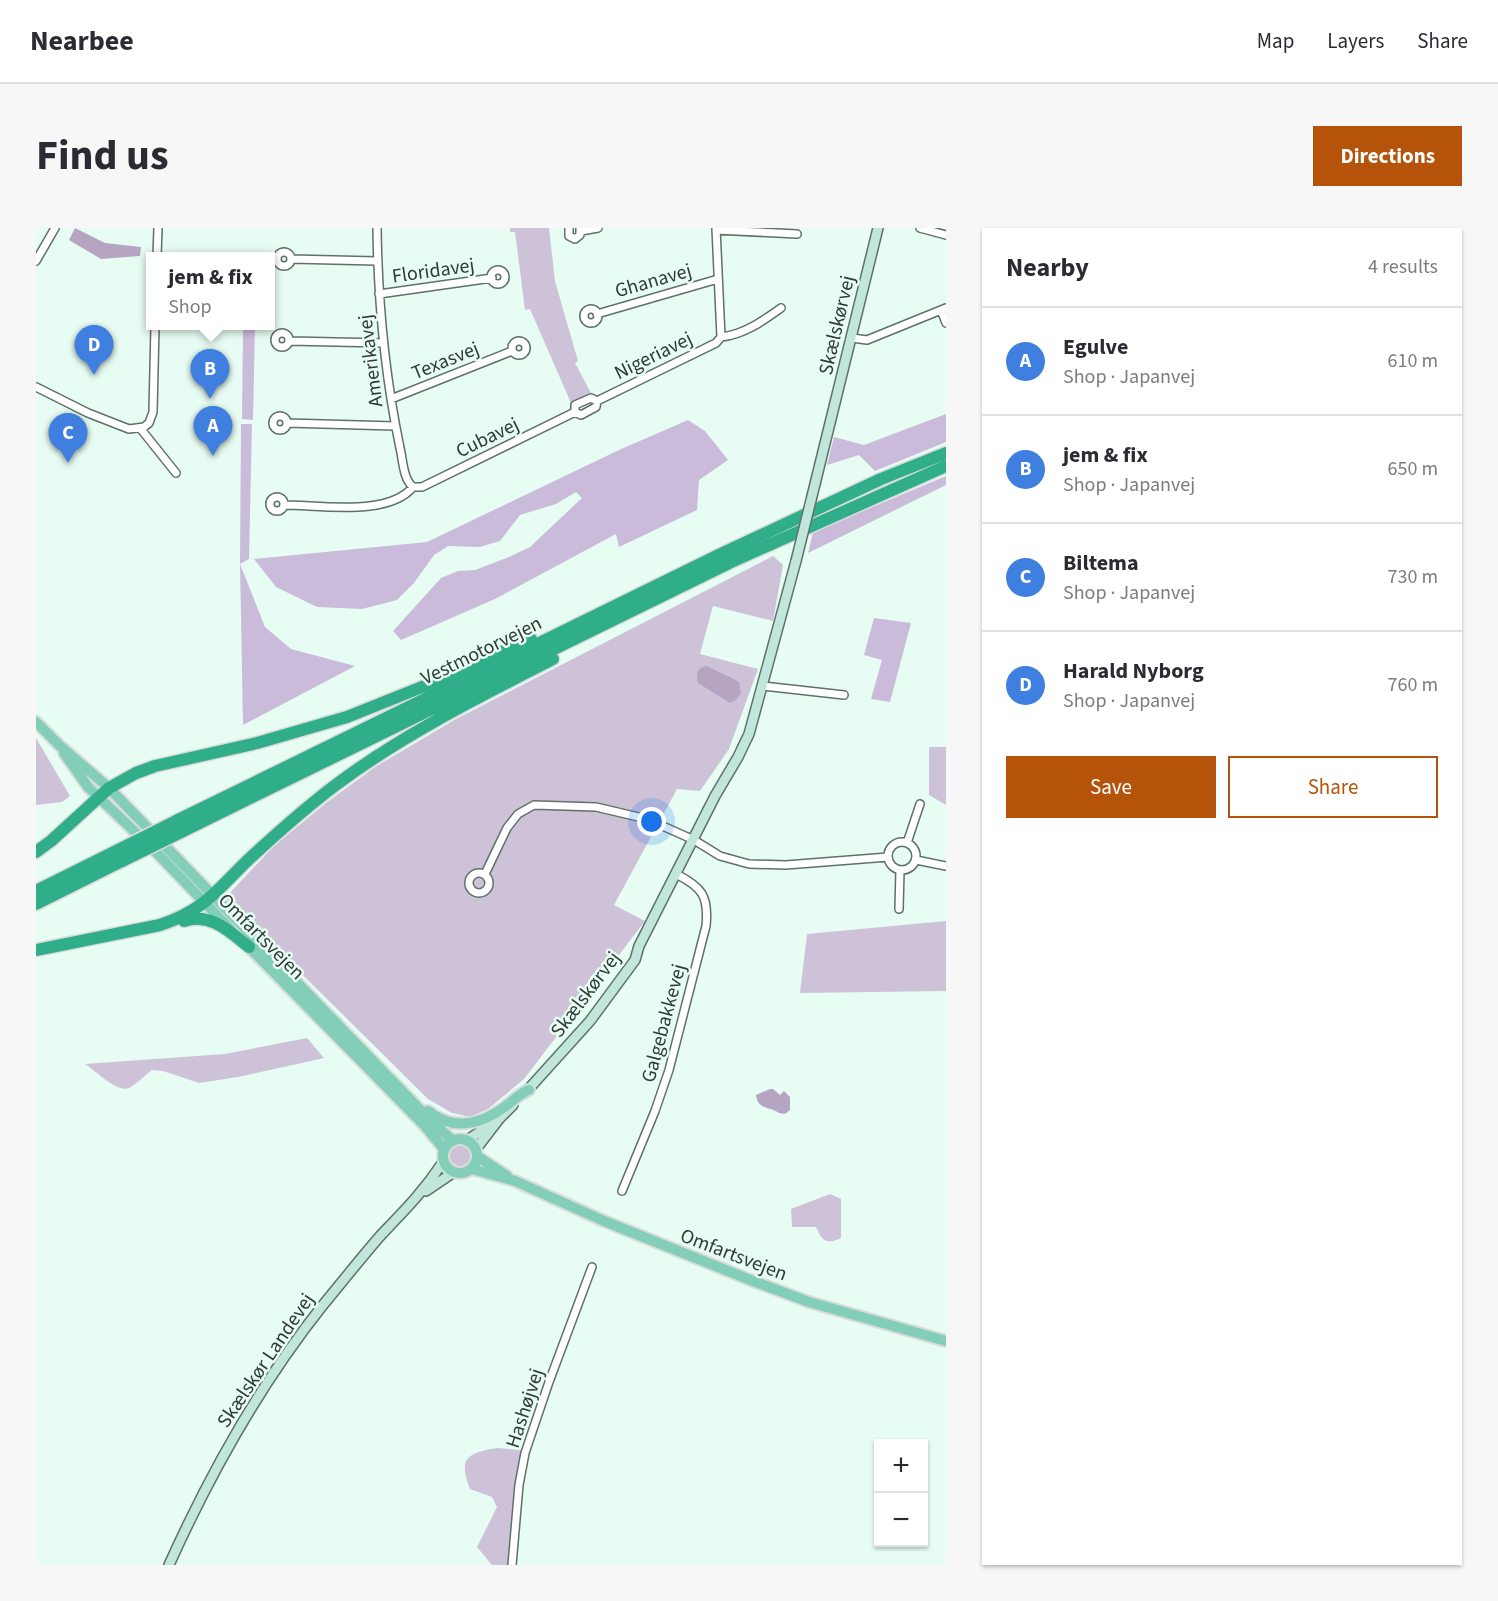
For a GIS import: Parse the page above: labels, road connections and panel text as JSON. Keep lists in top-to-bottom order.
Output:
{
  "streets": {
    "highway": ["Vestmotorvejen"],
    "main road": ["Omfartsvejen"],
    "street": [
      "Floridavej",
      "Ghanavej",
      "Skælskørvej",
      "Nigeriavej",
      "Texasvej",
      "Amerikavej",
      "Cubavej",
      "Galgebakkevej",
      "Skælskør Landevej",
      "Hashøjvej"
    ]
  },
  "crossings": [
    ["Floridavej", "Amerikavej"],
    ["Skælskørvej", "Omfartsvejen"],
    ["Skælskørvej", "Galgebakkevej"],
    ["Skælskørvej", "Skælskør Landevej"],
    ["Nigeriavej", "Cubavej"],
    ["Texasvej", "Amerikavej"],
    ["Amerikavej", "Cubavej"],
    ["Omfartsvejen", "Skælskør Landevej"]
  ],
  "page": {
    "header": "Nearbee",
    "nav": ["Map", "Layers", "Share"],
    "title": "Find us",
    "buttons": [
      "Directions",
      ["Save", "Share"]
    ],
    "heading": ["Nearby", "4 results"],
    "popup": ["jem & fix", "Shop"],
    "list": [
      {
        "mark": "A",
        "name": "Egulve",
        "note": "Shop · Japanvej",
        "value": "610 m"
      },
      {
        "mark": "B",
        "name": "jem & fix",
        "note": "Shop · Japanvej",
        "value": "650 m"
      },
      {
        "mark": "C",
        "name": "Biltema",
        "note": "Shop · Japanvej",
        "value": "730 m"
      },
      {
        "mark": "D",
        "name": "Harald Nyborg",
        "note": "Shop · Japanvej",
        "value": "760 m"
      }
    ],
    "pins": [
      "D",
      "B",
      "A",
      "C"
    ],
    "map_buttons": ["+", "−"]
  }
}
